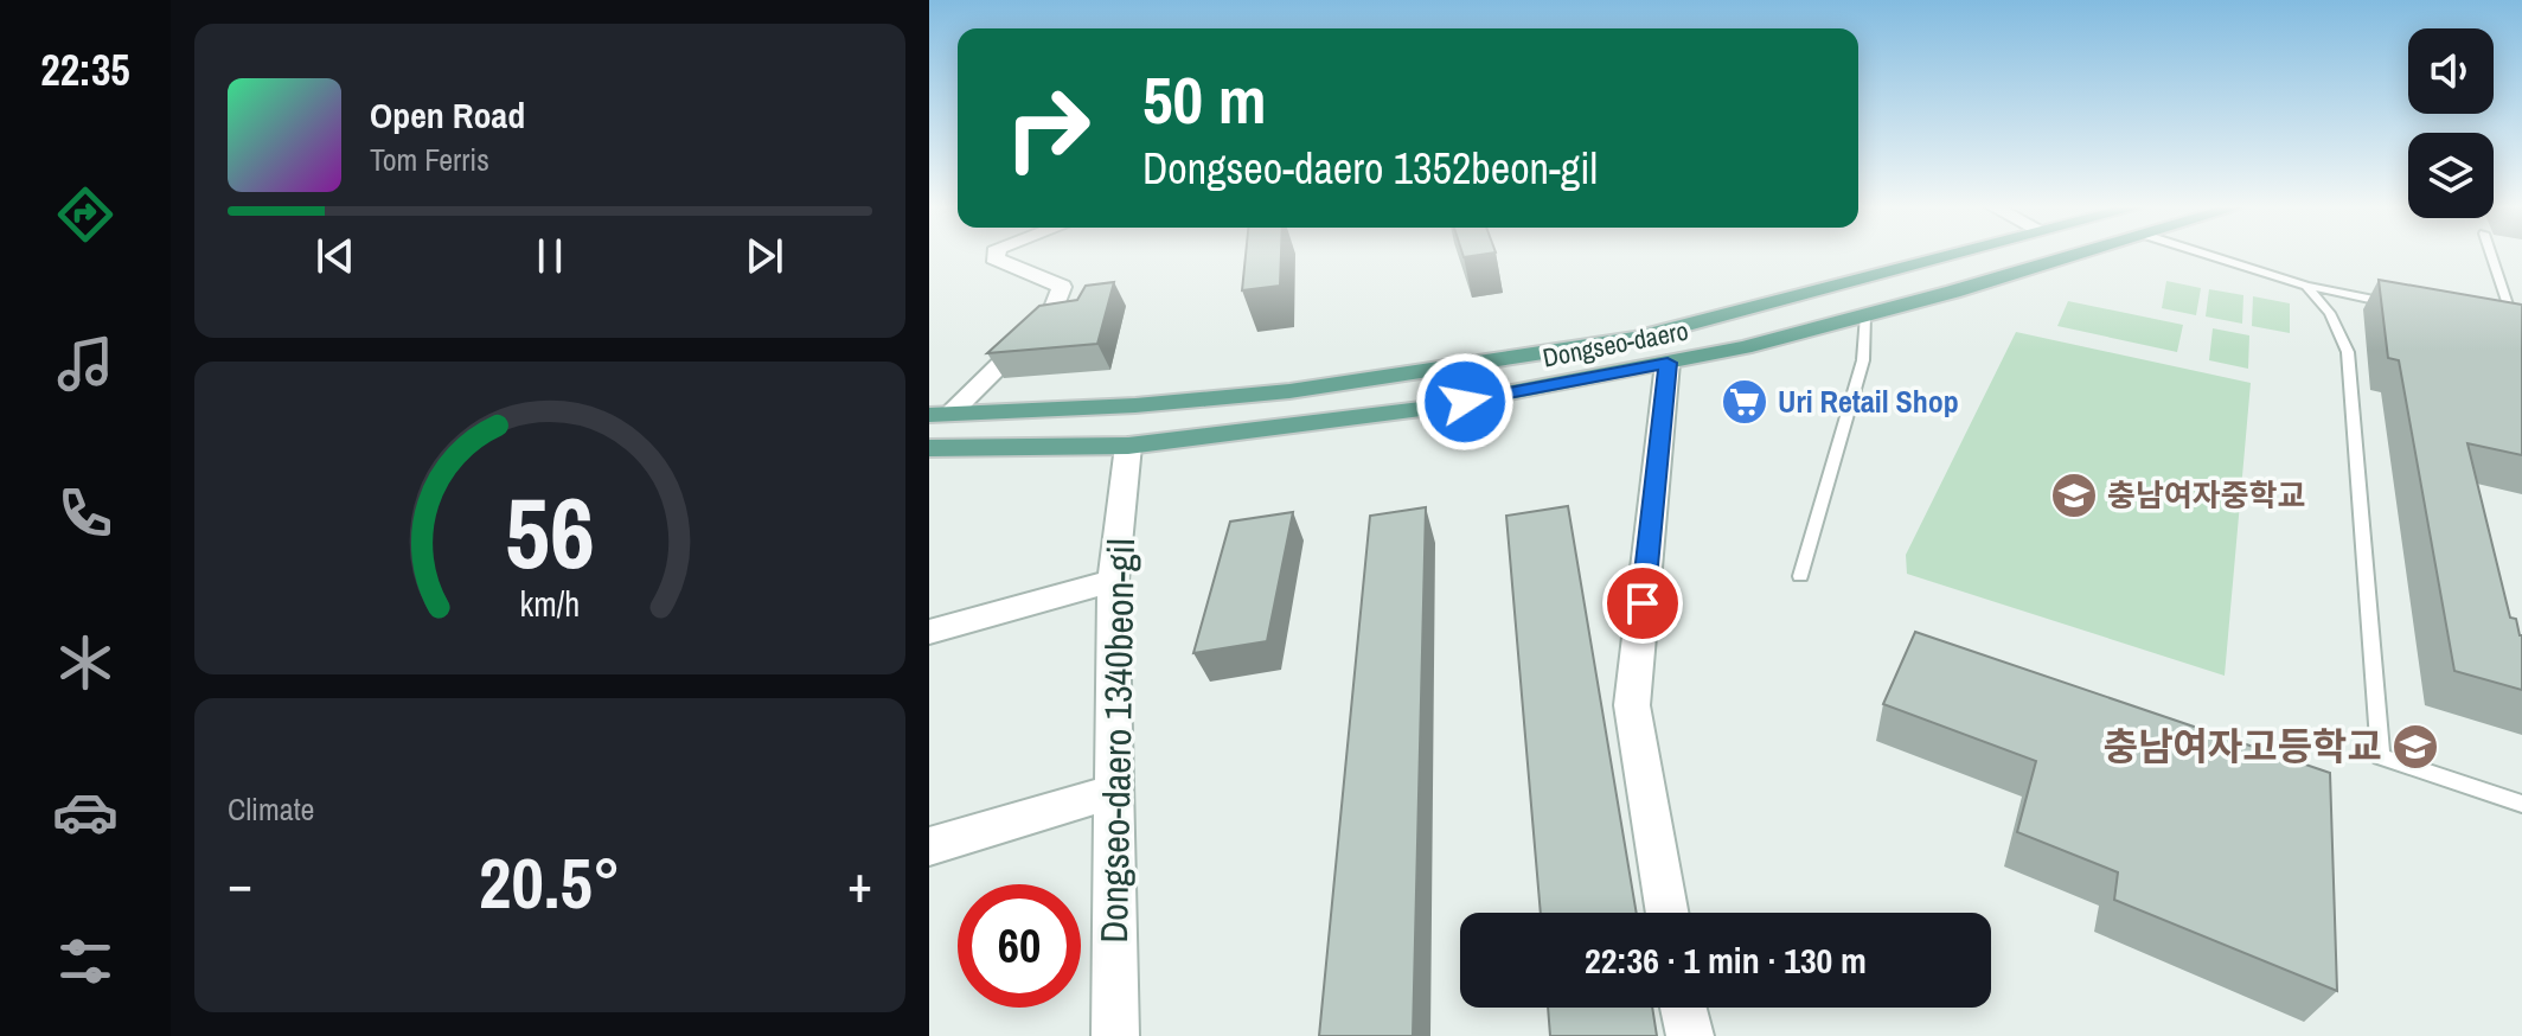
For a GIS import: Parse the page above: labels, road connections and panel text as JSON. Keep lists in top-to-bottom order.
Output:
{
  "streets": {
    "main road": ["Dongseo-daero"],
    "street": ["Dongseo-daero 1340beon-gil"]
  },
  "crossings": [
    ["Dongseo-daero", "Dongseo-daero 1340beon-gil"]
  ],
  "places": {
    "supermarket": ["Uri Retail Shop"],
    "school or university": ["충남여자중학교", "충남여자고등학교"]
  },
  "page": {
    "tabs": "22:35",
    "turn": ["50 m", "Dongseo-daero 1352beon-gil"],
    "song": ["Open Road", "Tom Ferris"],
    "tile": "Climate",
    "heat": ["−", "20.5°", "+"],
    "limit": "60",
    "trip": "22:36 · 1 min · 130 m",
    "gauge": ["56", "km/h"]
  }
}
